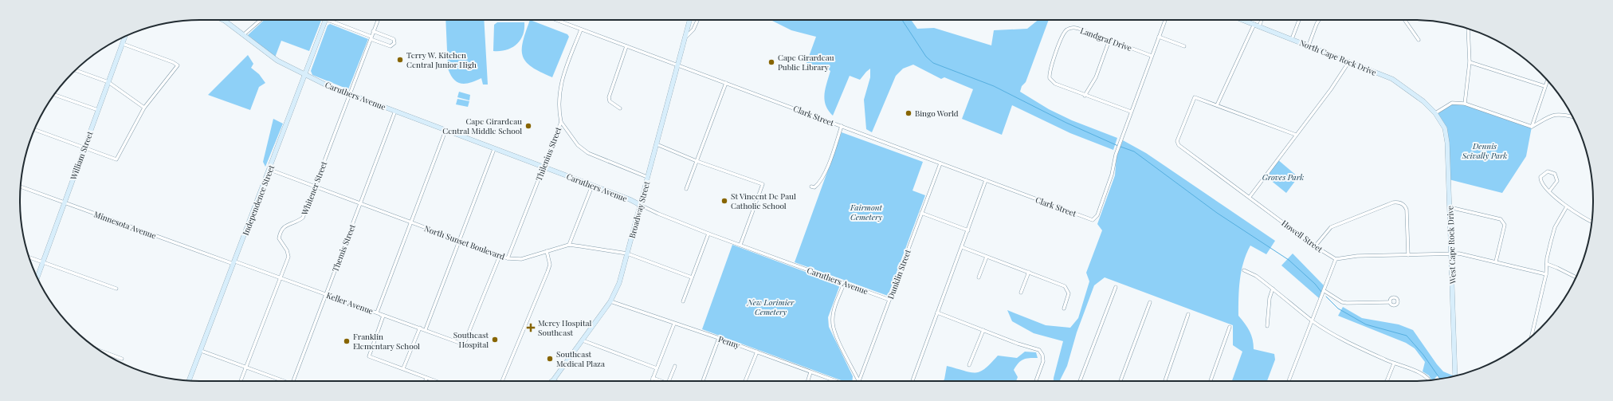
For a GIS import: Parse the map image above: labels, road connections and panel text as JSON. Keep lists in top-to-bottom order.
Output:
{
  "streets": {
    "street": [
      "Landgraf Drive",
      "North Cape Rock Drive",
      "Caruthers Avenue",
      "Clark Street",
      "Thilenius Street",
      "William Street",
      "Whitener Street",
      "Independence Street",
      "Broadway Street",
      "Minnesota Avenue",
      "Howell Street",
      "North Sunset Boulevard",
      "West Cape Rock Drive",
      "Themis Street",
      "Dunklin Street",
      "Keller Avenue",
      "Penny"
    ]
  },
  "crossings": [
    ["Landgraf Drive", "Clark Street"],
    ["North Cape Rock Drive", "West Cape Rock Drive"],
    ["Caruthers Avenue", "Thilenius Street"],
    ["Caruthers Avenue", "Whitener Street"],
    ["Caruthers Avenue", "Independence Street"],
    ["Caruthers Avenue", "Broadway Street"],
    ["Caruthers Avenue", "Themis Street"],
    ["Caruthers Avenue", "Dunklin Street"],
    ["Clark Street", "Thilenius Street"],
    ["Clark Street", "Broadway Street"],
    ["Clark Street", "Dunklin Street"],
    ["Thilenius Street", "North Sunset Boulevard"],
    ["William Street", "Minnesota Avenue"],
    ["Whitener Street", "North Sunset Boulevard"],
    ["Whitener Street", "Keller Avenue"],
    ["Independence Street", "Minnesota Avenue"],
    ["Independence Street", "North Sunset Boulevard"],
    ["Independence Street", "Keller Avenue"],
    ["Broadway Street", "North Sunset Boulevard"],
    ["Broadway Street", "Penny"],
    ["Minnesota Avenue", "Keller Avenue"],
    ["North Sunset Boulevard", "Themis Street"],
    ["North Sunset Boulevard", "Keller Avenue"],
    ["Themis Street", "Keller Avenue"]
  ],
  "parks": [
    "Dennis Scivally Park",
    "Groves Park",
    "Fairmont Cemetery",
    "New Lorimier Cemetery"
  ],
  "places": {
    "other": [
      "Terry W. Kitchen Central Junior High",
      "Cape Girardeau Public Library",
      "Bingo World",
      "Cape Girardeau Central Middle School",
      "St Vincent De Paul Catholic School",
      "Southeast Hospital",
      "Franklin Elementary School",
      "Southeast Medical Plaza"
    ],
    "health": ["Mercy Hospital Southeast"]
  }
}
